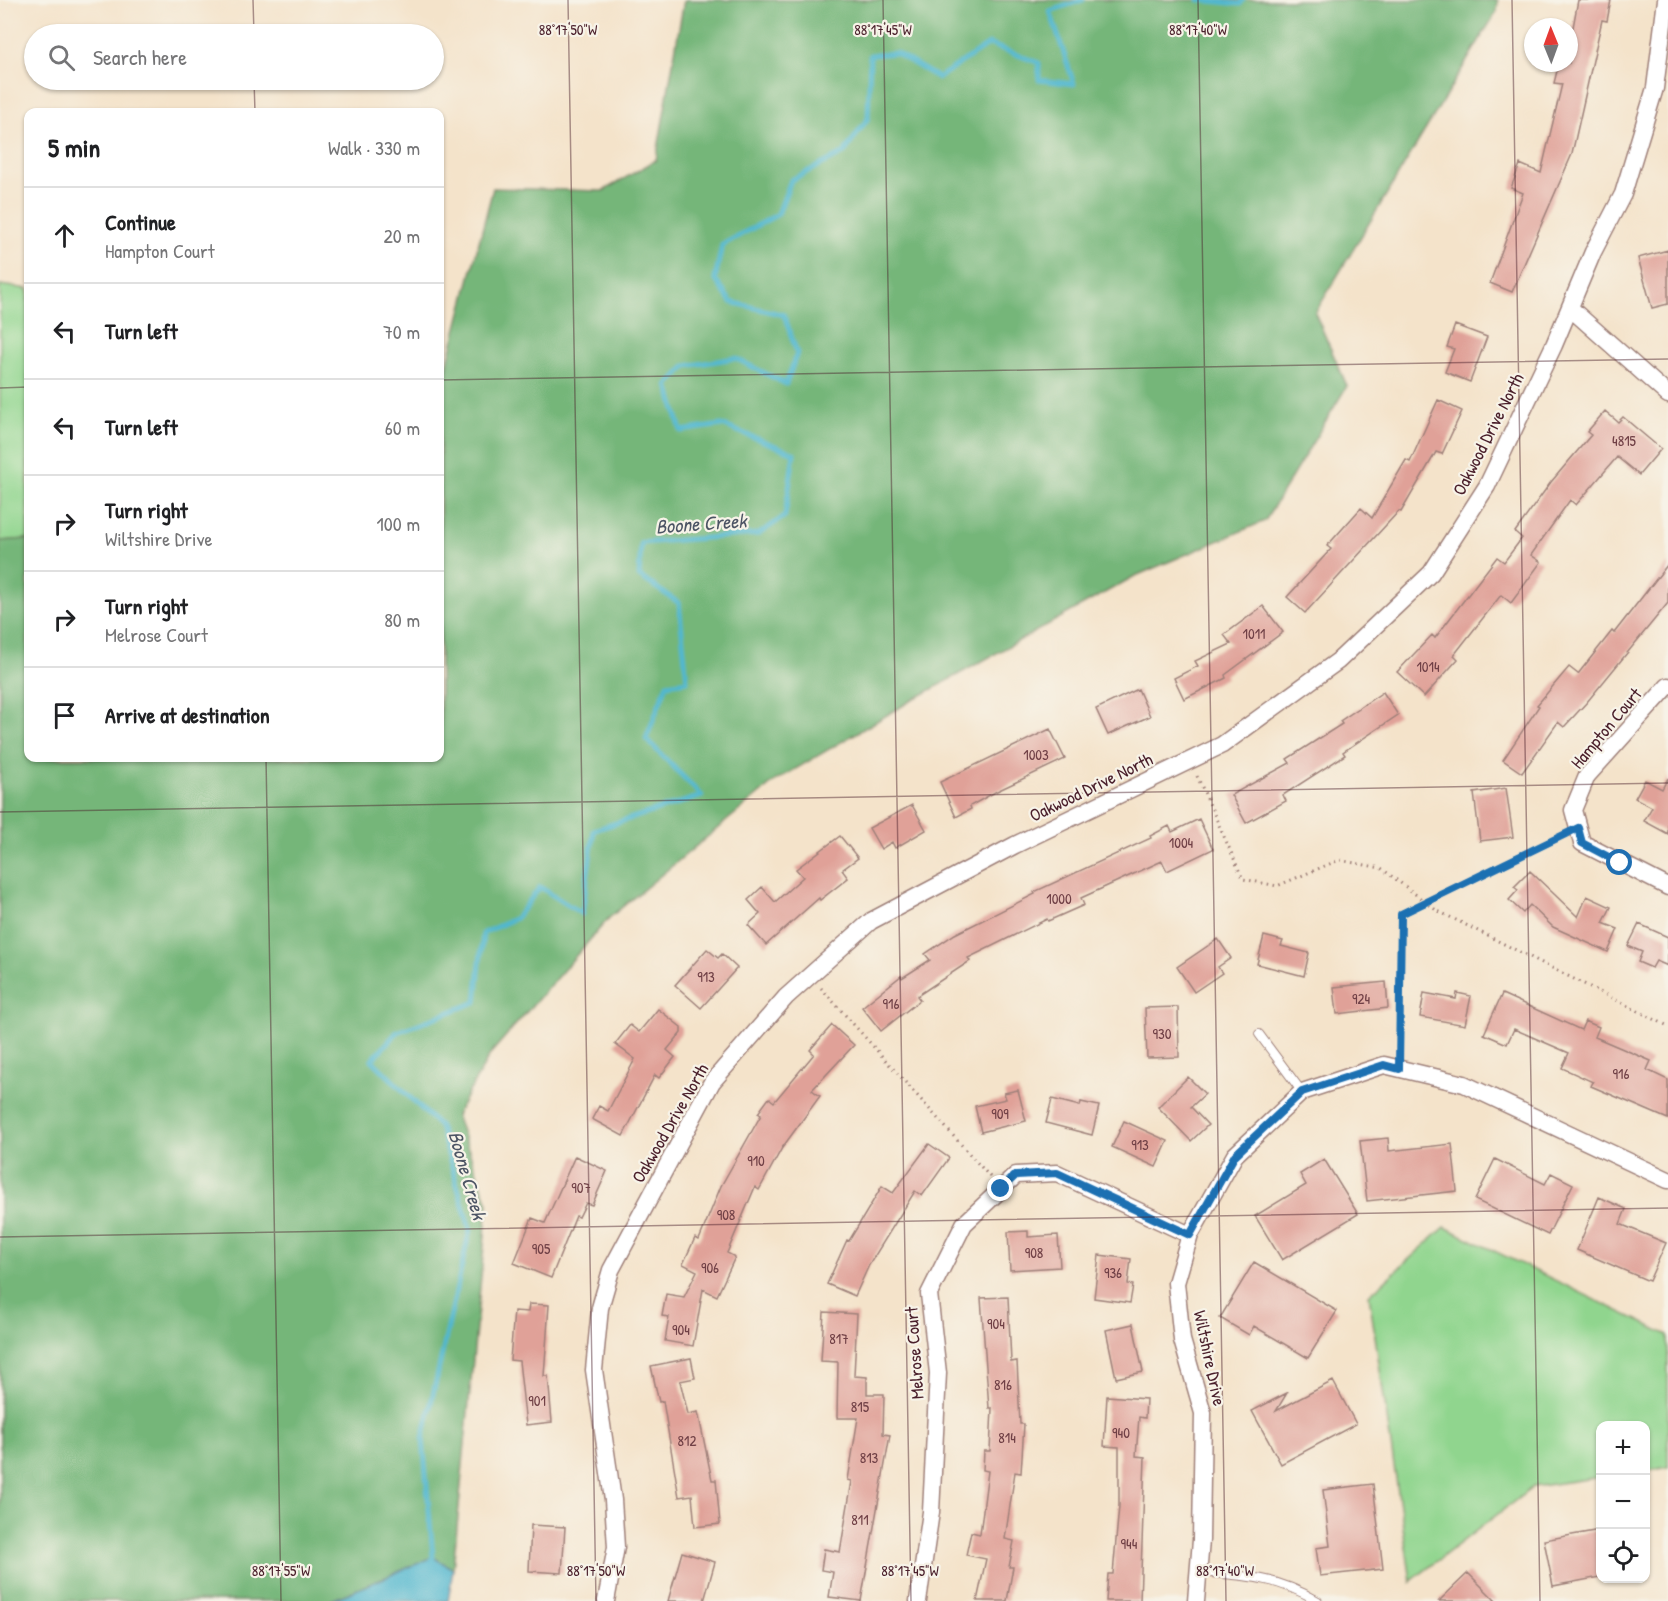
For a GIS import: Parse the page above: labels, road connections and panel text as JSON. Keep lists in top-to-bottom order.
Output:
{
  "streets": {
    "street": [
      "Oakwood Drive North",
      "Hampton Court",
      "Melrose Court",
      "Wiltshire Drive"
    ]
  },
  "crossings": [
    ["Melrose Court", "Wiltshire Drive"]
  ],
  "water": ["Boone Creek"],
  "house_numbers": [
    "4815",
    "1011",
    "1014",
    "1003",
    "1004",
    "1000",
    "913",
    "924",
    "916",
    "930",
    "916",
    "909",
    "913",
    "910",
    "907",
    "908",
    "905",
    "908",
    "906",
    "936",
    "904",
    "904",
    "817",
    "816",
    "901",
    "815",
    "940",
    "814",
    "812",
    "813",
    "811",
    "944"
  ],
  "north": "top",
  "page": {
    "search": "Search here",
    "heading": ["5 min", "Walk · 330 m"],
    "list": [
      ["Continue", "Hampton Court", "20 m"],
      ["Turn left", "70 m"],
      ["Turn left", "60 m"],
      ["Turn right", "Wiltshire Drive", "100 m"],
      ["Turn right", "Melrose Court", "80 m"],
      "Arrive at destination"
    ],
    "map_buttons": ["+", "−"]
  },
  "coordinates": [
    "88°17'50\"W",
    "88°17'45\"W",
    "88°17'40\"W",
    "88°17'55\"W"
  ]
}
